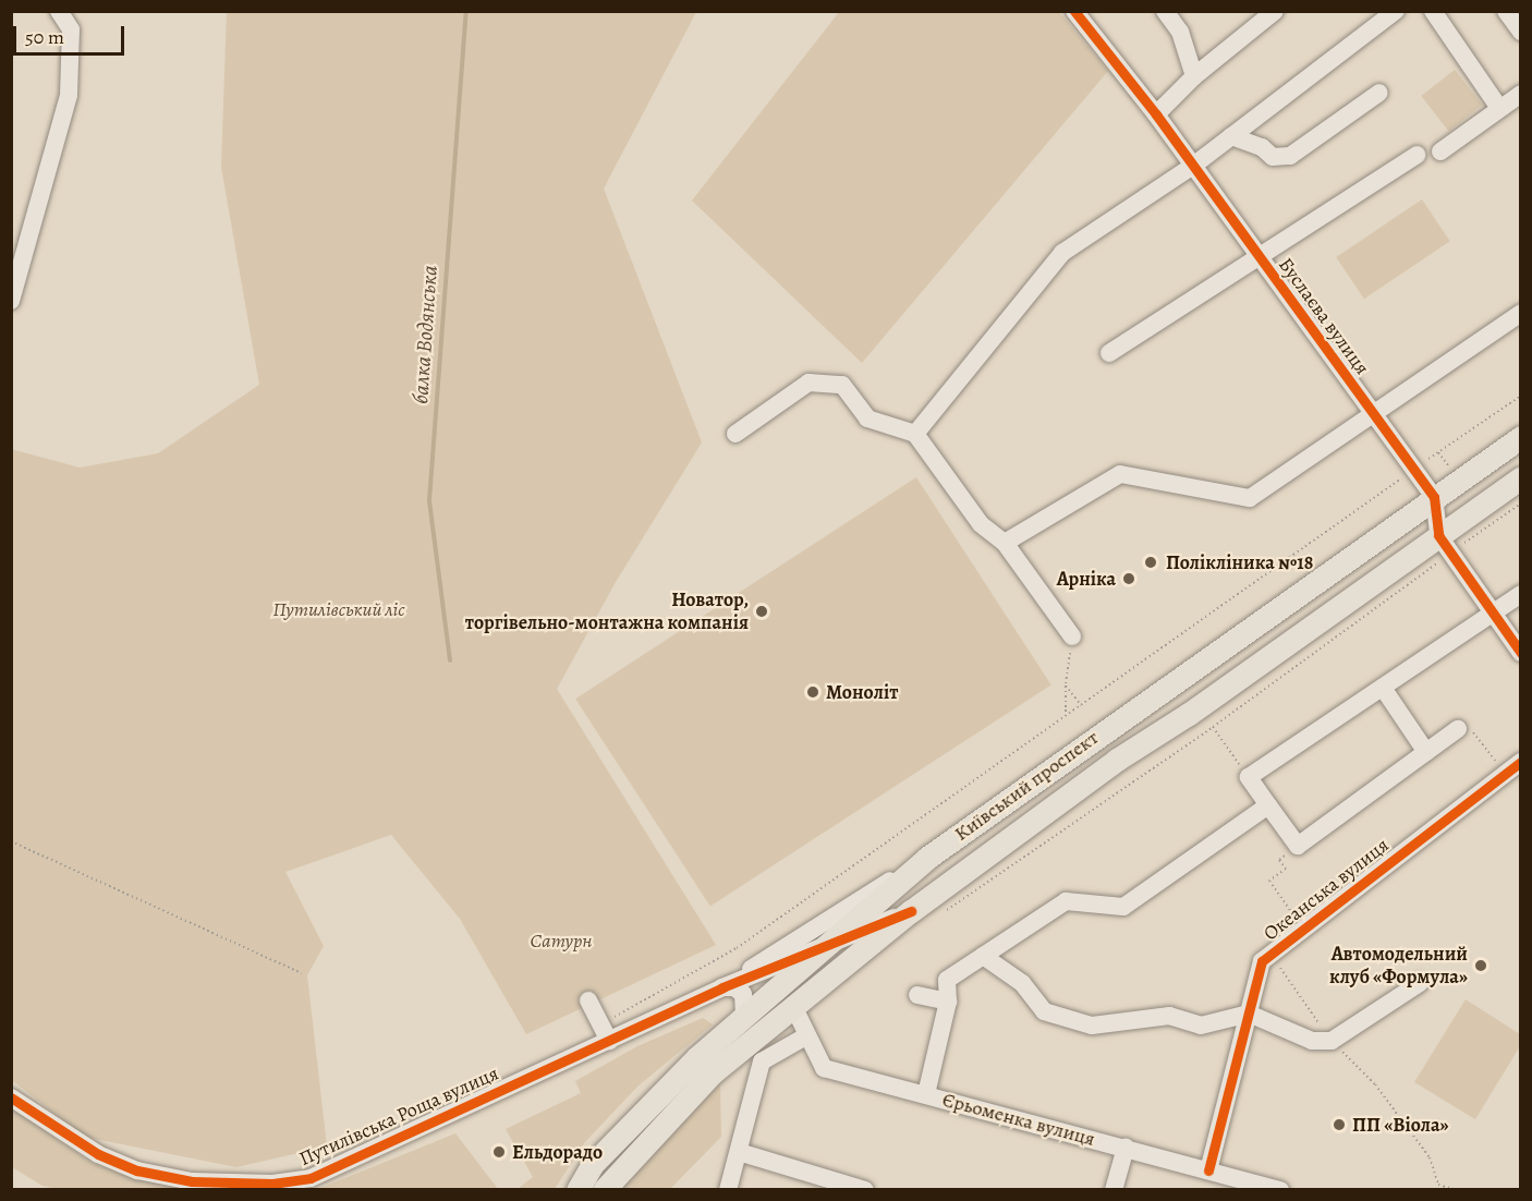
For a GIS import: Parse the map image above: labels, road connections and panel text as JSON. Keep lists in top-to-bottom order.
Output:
{
  "streets": {
    "main road": ["Київський проспект"],
    "street": [
      "Буслаєва вулиця",
      "Океанська вулиця",
      "Путилівська Роща вулиця",
      "Єрьоменка вулиця"
    ]
  },
  "crossings": [
    ["Буслаєва вулиця", "Київський проспект"],
    ["Київський проспект", "Єрьоменка вулиця"],
    ["Океанська вулиця", "Єрьоменка вулиця"]
  ],
  "water": ["балка Водянська"],
  "parks": ["Путилівський ліс", "Сатурн"],
  "places": [
    "Полікліника №18",
    "Арніка",
    "Новатор, торгівельно-монтажна компанія",
    "Моноліт",
    "Автомодельний клуб «Формула»",
    "ПП «Віола»",
    "Ельдорадо"
  ],
  "scale_bar": "50 m"
}
